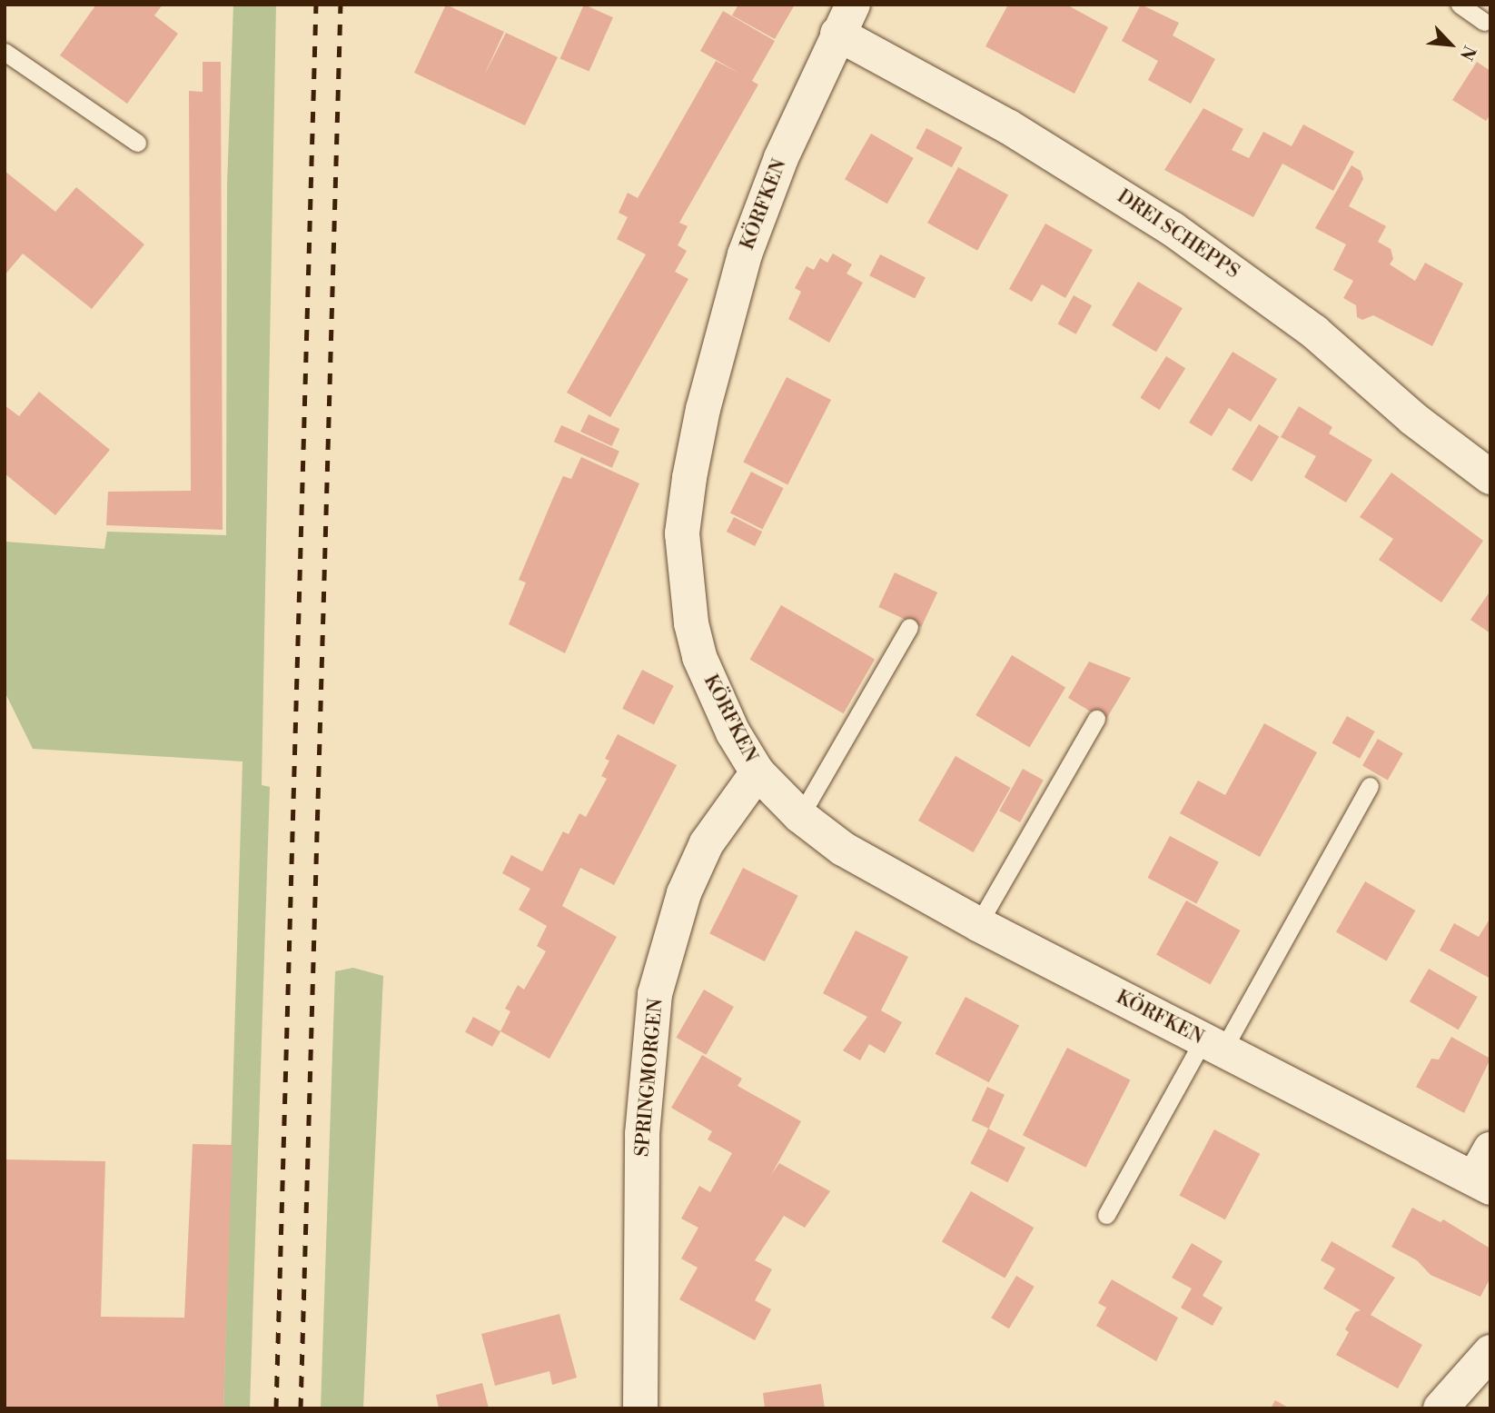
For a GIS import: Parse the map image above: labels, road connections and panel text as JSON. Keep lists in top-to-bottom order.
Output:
{
  "streets": {
    "street": ["KÖRFKEN", "DREI SCHEPPS", "SPRINGMORGEN"]
  },
  "crossings": [
    ["KÖRFKEN", "DREI SCHEPPS"],
    ["KÖRFKEN", "SPRINGMORGEN"]
  ],
  "north": "bottom right"
}
